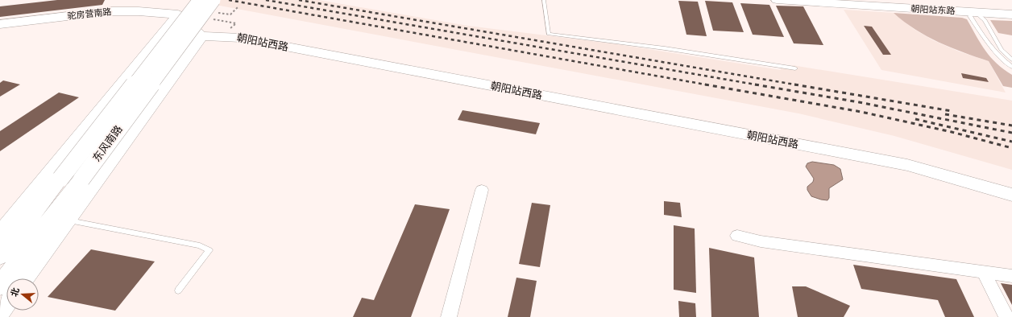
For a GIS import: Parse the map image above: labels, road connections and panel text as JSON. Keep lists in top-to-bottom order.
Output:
{
  "streets": {
    "main road": [
      "朝阳站东路",
      "驼房营南路",
      "朝阳站西路",
      "东风南路"
    ]
  },
  "north": "left"
}
